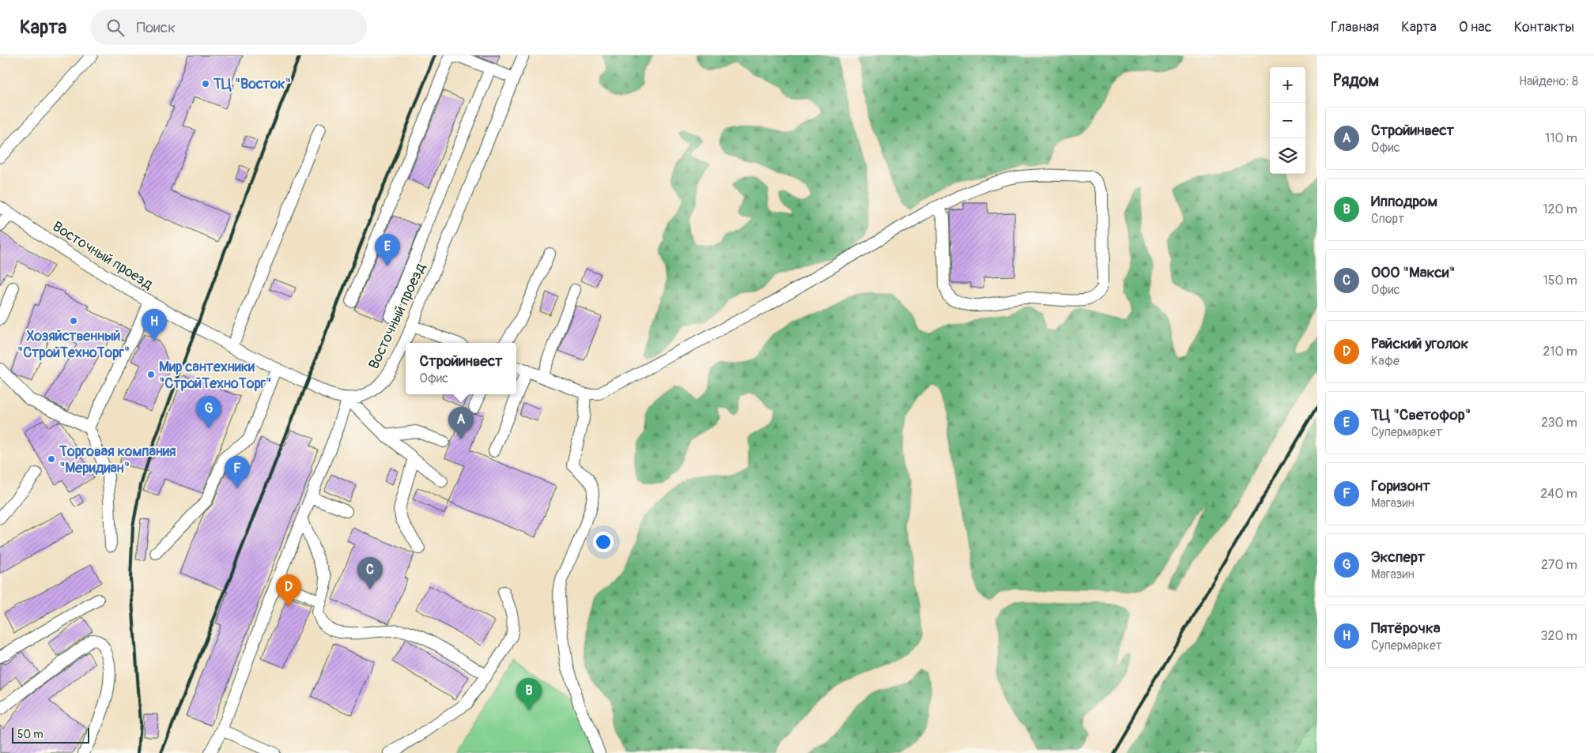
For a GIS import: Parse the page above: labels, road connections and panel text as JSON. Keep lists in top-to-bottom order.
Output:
{
  "streets": {
    "street": ["Восточный проезд"]
  },
  "places": [
    "ТЦ \"Восток\"",
    "Хозяйственный \"СтройТехноТорг\"",
    "Мир сантехники \"СтройТехноТорг\"",
    "Торговая компания \"Меридиан\""
  ],
  "scale_bar": "50 m",
  "page": {
    "header": "Карта",
    "search": "Поиск",
    "nav": [
      "Главная",
      "Карта",
      "О нас",
      "Контакты"
    ],
    "heading": ["Рядом", "Найдено: 8"],
    "map_buttons": ["+", "−"],
    "list": [
      {
        "mark": "A",
        "name": "Стройинвест",
        "note": "Офис",
        "value": "110 m"
      },
      {
        "mark": "B",
        "name": "Ипподром",
        "note": "Спорт",
        "value": "120 m"
      },
      {
        "mark": "C",
        "name": "ООО \"Макси\"",
        "note": "Офис",
        "value": "150 m"
      },
      {
        "mark": "D",
        "name": "Райский уголок",
        "note": "Кафе",
        "value": "210 m"
      },
      {
        "mark": "E",
        "name": "ТЦ \"Светофор\"",
        "note": "Супермаркет",
        "value": "230 m"
      },
      {
        "mark": "F",
        "name": "Горизонт",
        "note": "Магазин",
        "value": "240 m"
      },
      {
        "mark": "G",
        "name": "Эксперт",
        "note": "Магазин",
        "value": "270 m"
      },
      {
        "mark": "H",
        "name": "Пятёрочка",
        "note": "Супермаркет",
        "value": "320 m"
      }
    ],
    "pins": [
      "E",
      "H",
      "G",
      "A",
      "F",
      "C",
      "D",
      "B"
    ],
    "popup": ["Стройинвест", "Офис"],
    "scale": "50 m"
  }
}
